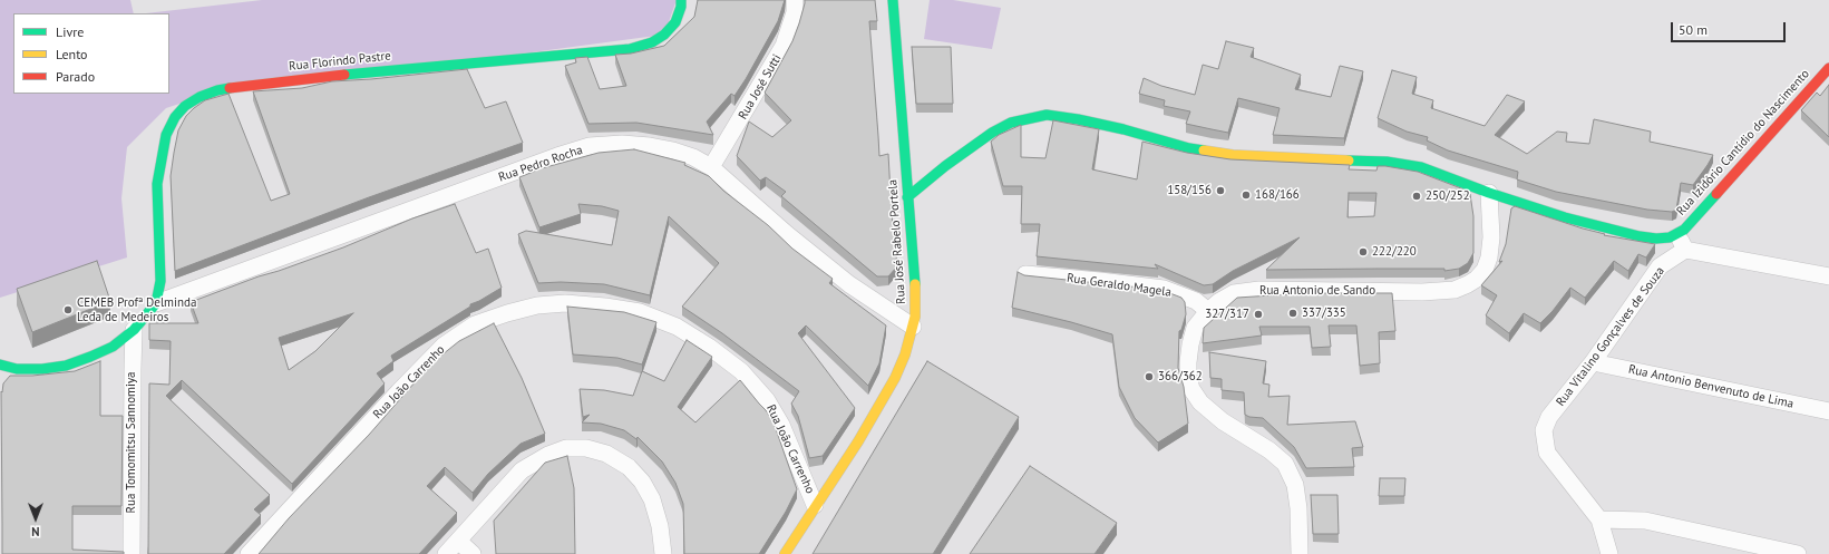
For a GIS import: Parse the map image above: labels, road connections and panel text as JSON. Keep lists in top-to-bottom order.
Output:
{
  "streets": {
    "street": [
      "Rua Florindo Pastre",
      "Rua José Sutti",
      "Rua Izidório Cantídio do Nascimento",
      "Rua Pedro Rocha",
      "Rua José Rabelo Portela",
      "Rua Geraldo Magela",
      "Rua Antonio de Sando",
      "Rua Vitalino Gonçalves de Souza",
      "Rua João Carrenho",
      "Rua Antonio Benvenuto de Lima",
      "Rua Tomomitsu Sannomiya"
    ]
  },
  "crossings": [
    ["Rua Florindo Pastre", "Rua Pedro Rocha"],
    ["Rua José Sutti", "Rua Pedro Rocha"],
    ["Rua Pedro Rocha", "Rua José Rabelo Portela"],
    ["Rua José Rabelo Portela", "Rua João Carrenho"],
    ["Rua Geraldo Magela", "Rua Antonio de Sando"],
    ["Rua Vitalino Gonçalves de Souza", "Rua Antonio Benvenuto de Lima"]
  ],
  "places": [
    "158/156",
    "168/166",
    "250/252",
    "222/220",
    "CEMEB Profª Delminda Leda de Medeiros",
    "337/335",
    "327/317",
    "366/362"
  ],
  "legend": ["Livre", "Lento", "Parado"],
  "scale_bar": "50 m",
  "north": "bottom"
}
